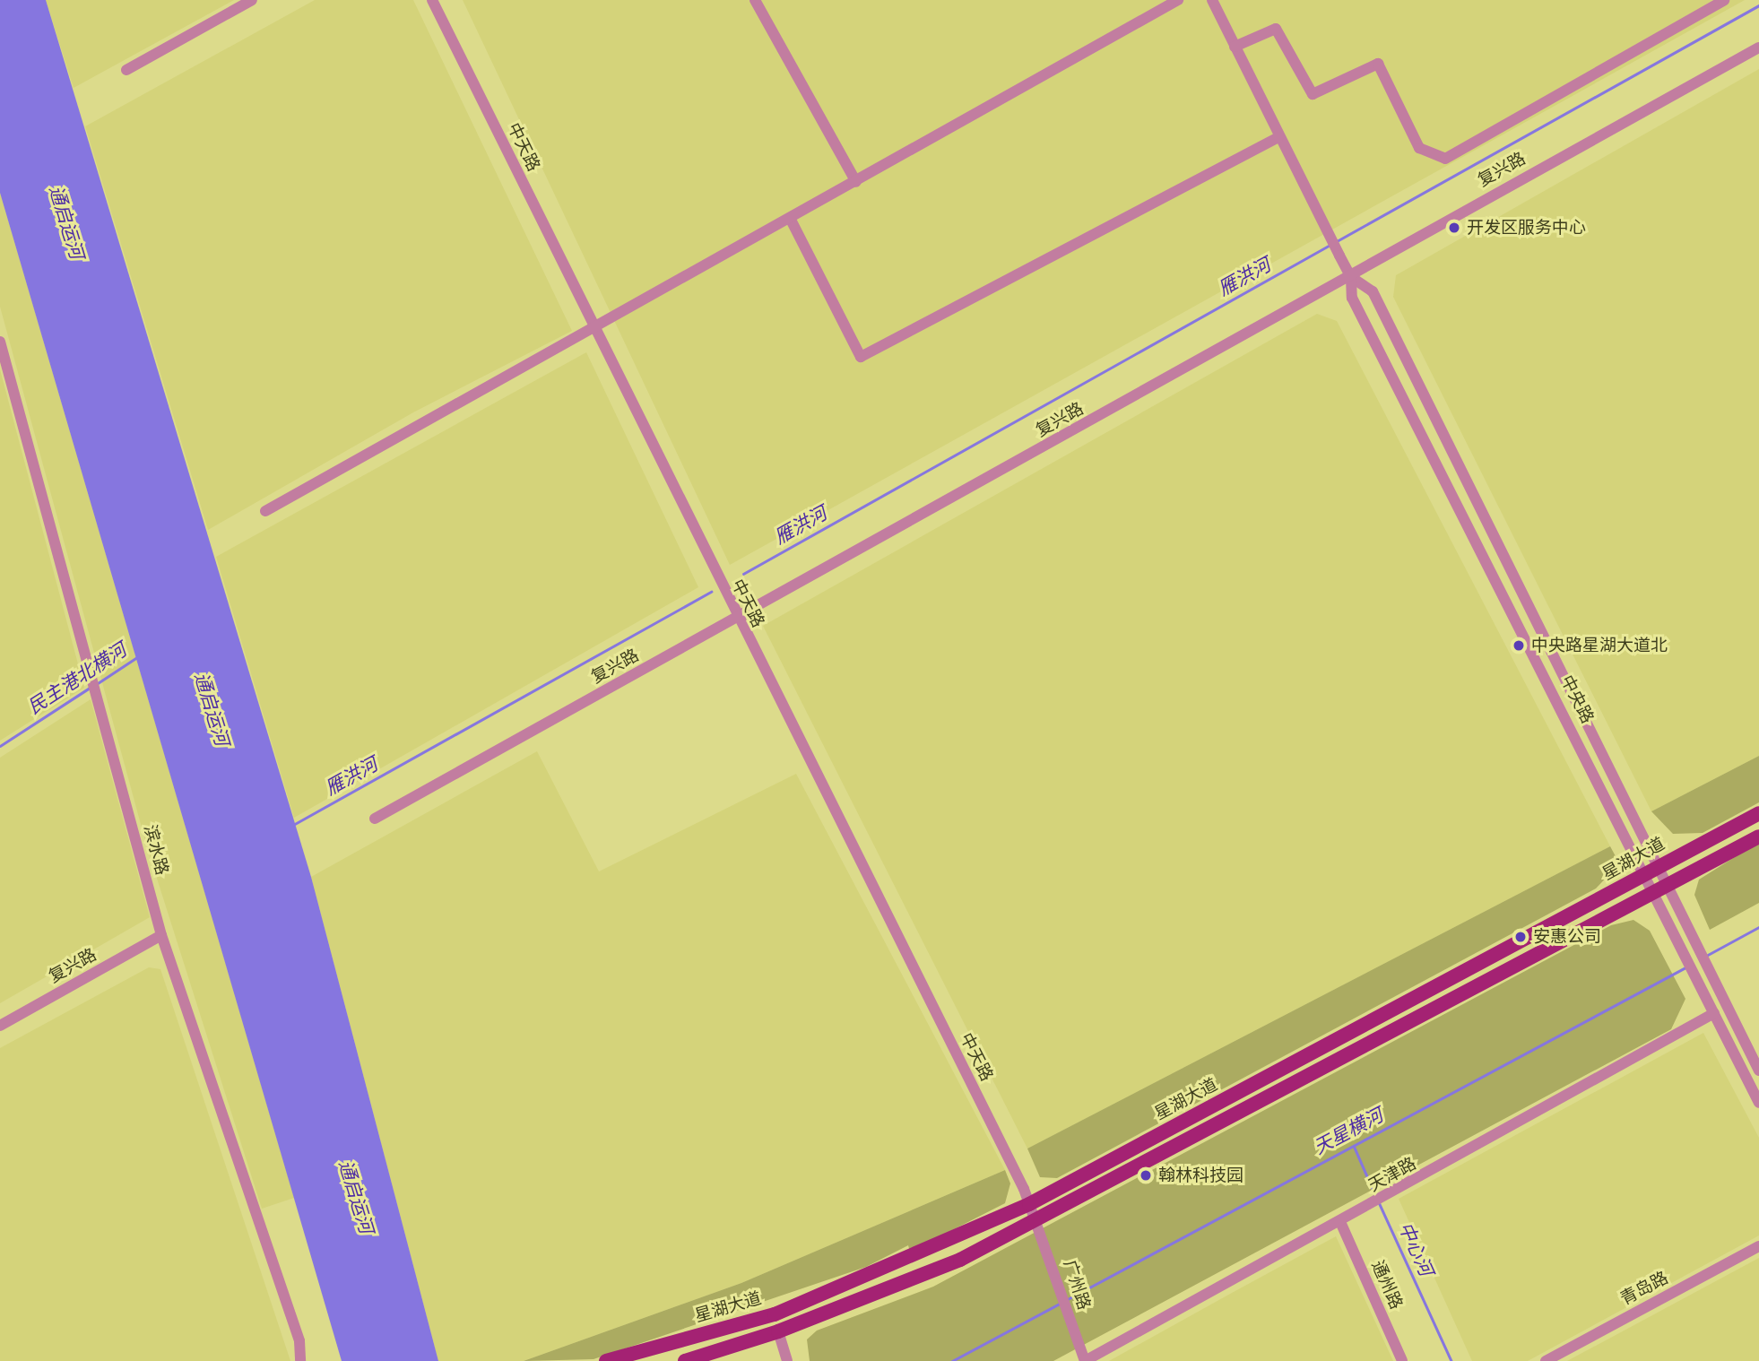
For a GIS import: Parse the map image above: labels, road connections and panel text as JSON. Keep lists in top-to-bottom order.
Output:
{
  "streets": {
    "main road": ["星湖大道"],
    "street": [
      "中天路",
      "复兴路",
      "中央路",
      "滨水路",
      "天津路",
      "广州路",
      "通州路",
      "青岛路"
    ]
  },
  "crossings": [
    ["中天路", "复兴路"],
    ["中天路", "星湖大道"],
    ["中天路", "广州路"],
    ["复兴路", "中央路"],
    ["复兴路", "滨水路"],
    ["中央路", "星湖大道"],
    ["中央路", "天津路"],
    ["天津路", "广州路"],
    ["天津路", "通州路"]
  ],
  "water": [
    "通启运河",
    "雁洪河",
    "民主港北横河",
    "天星横河",
    "中心河"
  ],
  "places": [
    "开发区服务中心",
    "中央路星湖大道北",
    "安惠公司",
    "翰林科技园"
  ]
}
